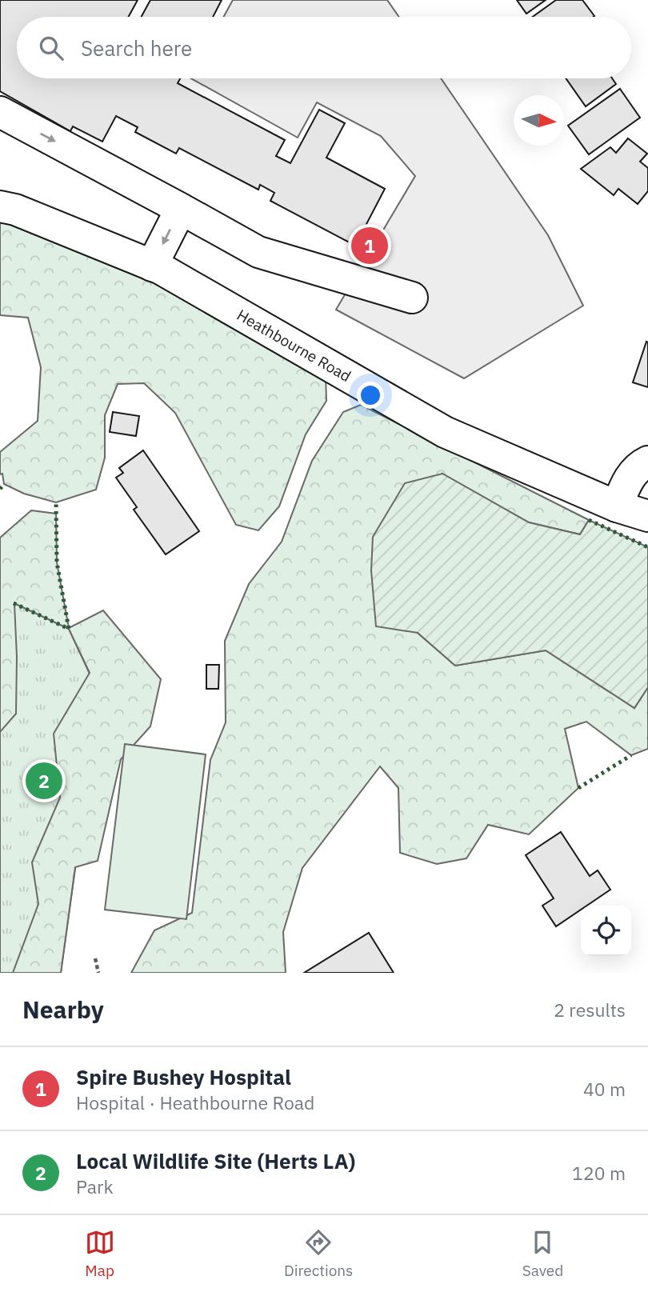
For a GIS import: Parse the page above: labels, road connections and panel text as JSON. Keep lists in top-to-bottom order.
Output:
{
  "streets": {
    "main road": ["Heathbourne Road"]
  },
  "north": "right",
  "page": {
    "search": "Search here",
    "pins": ["1", "2"],
    "heading": ["Nearby", "2 results"],
    "list": [
      {
        "mark": "1",
        "name": "Spire Bushey Hospital",
        "note": "Hospital · Heathbourne Road",
        "value": "40 m"
      },
      {
        "mark": "2",
        "name": "Local Wildlife Site (Herts LA)",
        "note": "Park",
        "value": "120 m"
      }
    ],
    "nav": ["Map", "Directions", "Saved"]
  }
}
